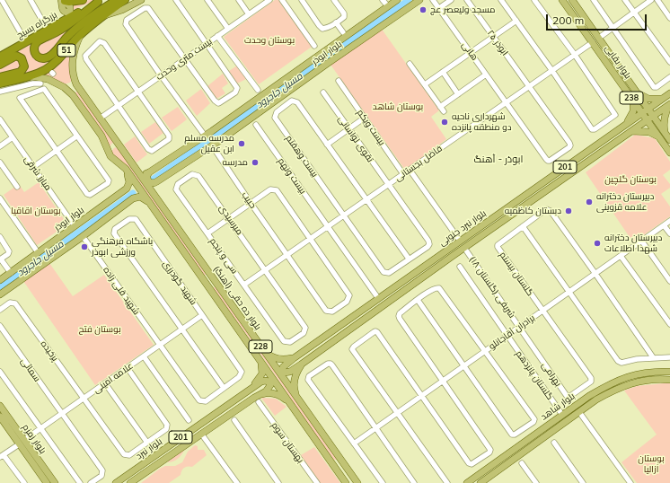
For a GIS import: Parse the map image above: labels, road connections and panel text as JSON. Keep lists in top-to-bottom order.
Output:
{
  "streets": {
    "highway": ["بزرگراه بسیج", "51"],
    "main road": [
      "بلوار ابوذر",
      "بلوار بقایی",
      "238",
      "201",
      "بلوار نبرد جنوبی",
      "بلوار ده حقی (آهنگ)",
      "228",
      "بلوار شاهد",
      "بلوار زمزم",
      "بلوار نبرد"
    ],
    "street": [
      "ابوذر ۲۵",
      "هانی",
      "بیست متری وحدت",
      "بیست ویکم",
      "تقوی لواسانی",
      "بیست وهفتم",
      "فاضل بجستانی",
      "مبارز شرقی",
      "بیست ونهم",
      "حبیب",
      "میرسیدی",
      "سی و پنجم",
      "گلستان بیستم",
      "شهید گودرزی",
      "شریفی (گلستان ۱۸)",
      "شهید قلی زاده",
      "برادران آقاجانلو",
      "پرخیده",
      "سمائی",
      "بهرامی",
      "گلستان پانزدهم",
      "علامه امینی",
      "بهستان سوم"
    ]
  },
  "crossings": [
    ["ابوذر ۲۵", "هانی"],
    ["ابوذر ۲۵", "فاضل بجستانی"],
    ["51", "228"],
    ["هانی", "فاضل بجستانی"],
    ["بلوار ابوذر", "مبارز شرقی"],
    ["بلوار ابوذر", "حبیب"],
    ["بیست متری وحدت", "228"],
    ["بلوار بقایی", "فاضل بجستانی"],
    ["بلوار بقایی", "بلوار نبرد جنوبی"],
    ["بیست ویکم", "فاضل بجستانی"],
    ["تقوی لواسانی", "فاضل بجستانی"],
    ["بیست وهفتم", "فاضل بجستانی"],
    ["فاضل بجستانی", "بیست ونهم"],
    ["فاضل بجستانی", "حبیب"],
    ["فاضل بجستانی", "میرسیدی"],
    ["فاضل بجستانی", "سی و پنجم"],
    ["201", "بلوار نبرد جنوبی"],
    ["201", "بهستان سوم"],
    ["201", "بلوار نبرد"],
    ["بیست ونهم", "بلوار نبرد جنوبی"],
    ["میرسیدی", "سی و پنجم"],
    ["بلوار نبرد جنوبی", "شریفی (گلستان ۱۸)"],
    ["گلستان بیستم", "برادران آقاجانلو"],
    ["گلستان بیستم", "بهرامی"],
    ["شهید گودرزی", "علامه امینی"],
    ["شریفی (گلستان ۱۸)", "برادران آقاجانلو"],
    ["شریفی (گلستان ۱۸)", "بهرامی"],
    ["شهید قلی زاده", "علامه امینی"],
    ["بلوار ده حقی (آهنگ)", "228"],
    ["برادران آقاجانلو", "بهرامی"],
    ["برادران آقاجانلو", "گلستان پانزدهم"],
    ["پرخیده", "علامه امینی"],
    ["سمائی", "علامه امینی"],
    ["گلستان پانزدهم", "بلوار شاهد"],
    ["علامه امینی", "بلوار زمزم"],
    ["بهستان سوم", "بلوار نبرد"]
  ],
  "districts": ["ابوذر - آهنگ"],
  "water": ["مسیل جاجرود"],
  "parks": [
    "بوستان وحدت",
    "بوستان شاهد",
    "بوستان گلچین",
    "بوستان اقاقیا",
    "بوستان فتح",
    "بوستان آزالیا"
  ],
  "places": [
    "مسجد ولیعصر عج",
    "شهرداری ناحیه دو منطقه پانزده",
    "مدرسه مسلم ابن عقیل",
    "مدرسه",
    "دبیرستان دخترانه علامه قزوینی",
    "دبستان کاظمیه",
    "دبیرستان دخترانه شهدا اطلاعات",
    "باشگاه فرهنگی ورزشی ابوذر"
  ],
  "scale_bar": "200 m"
}
